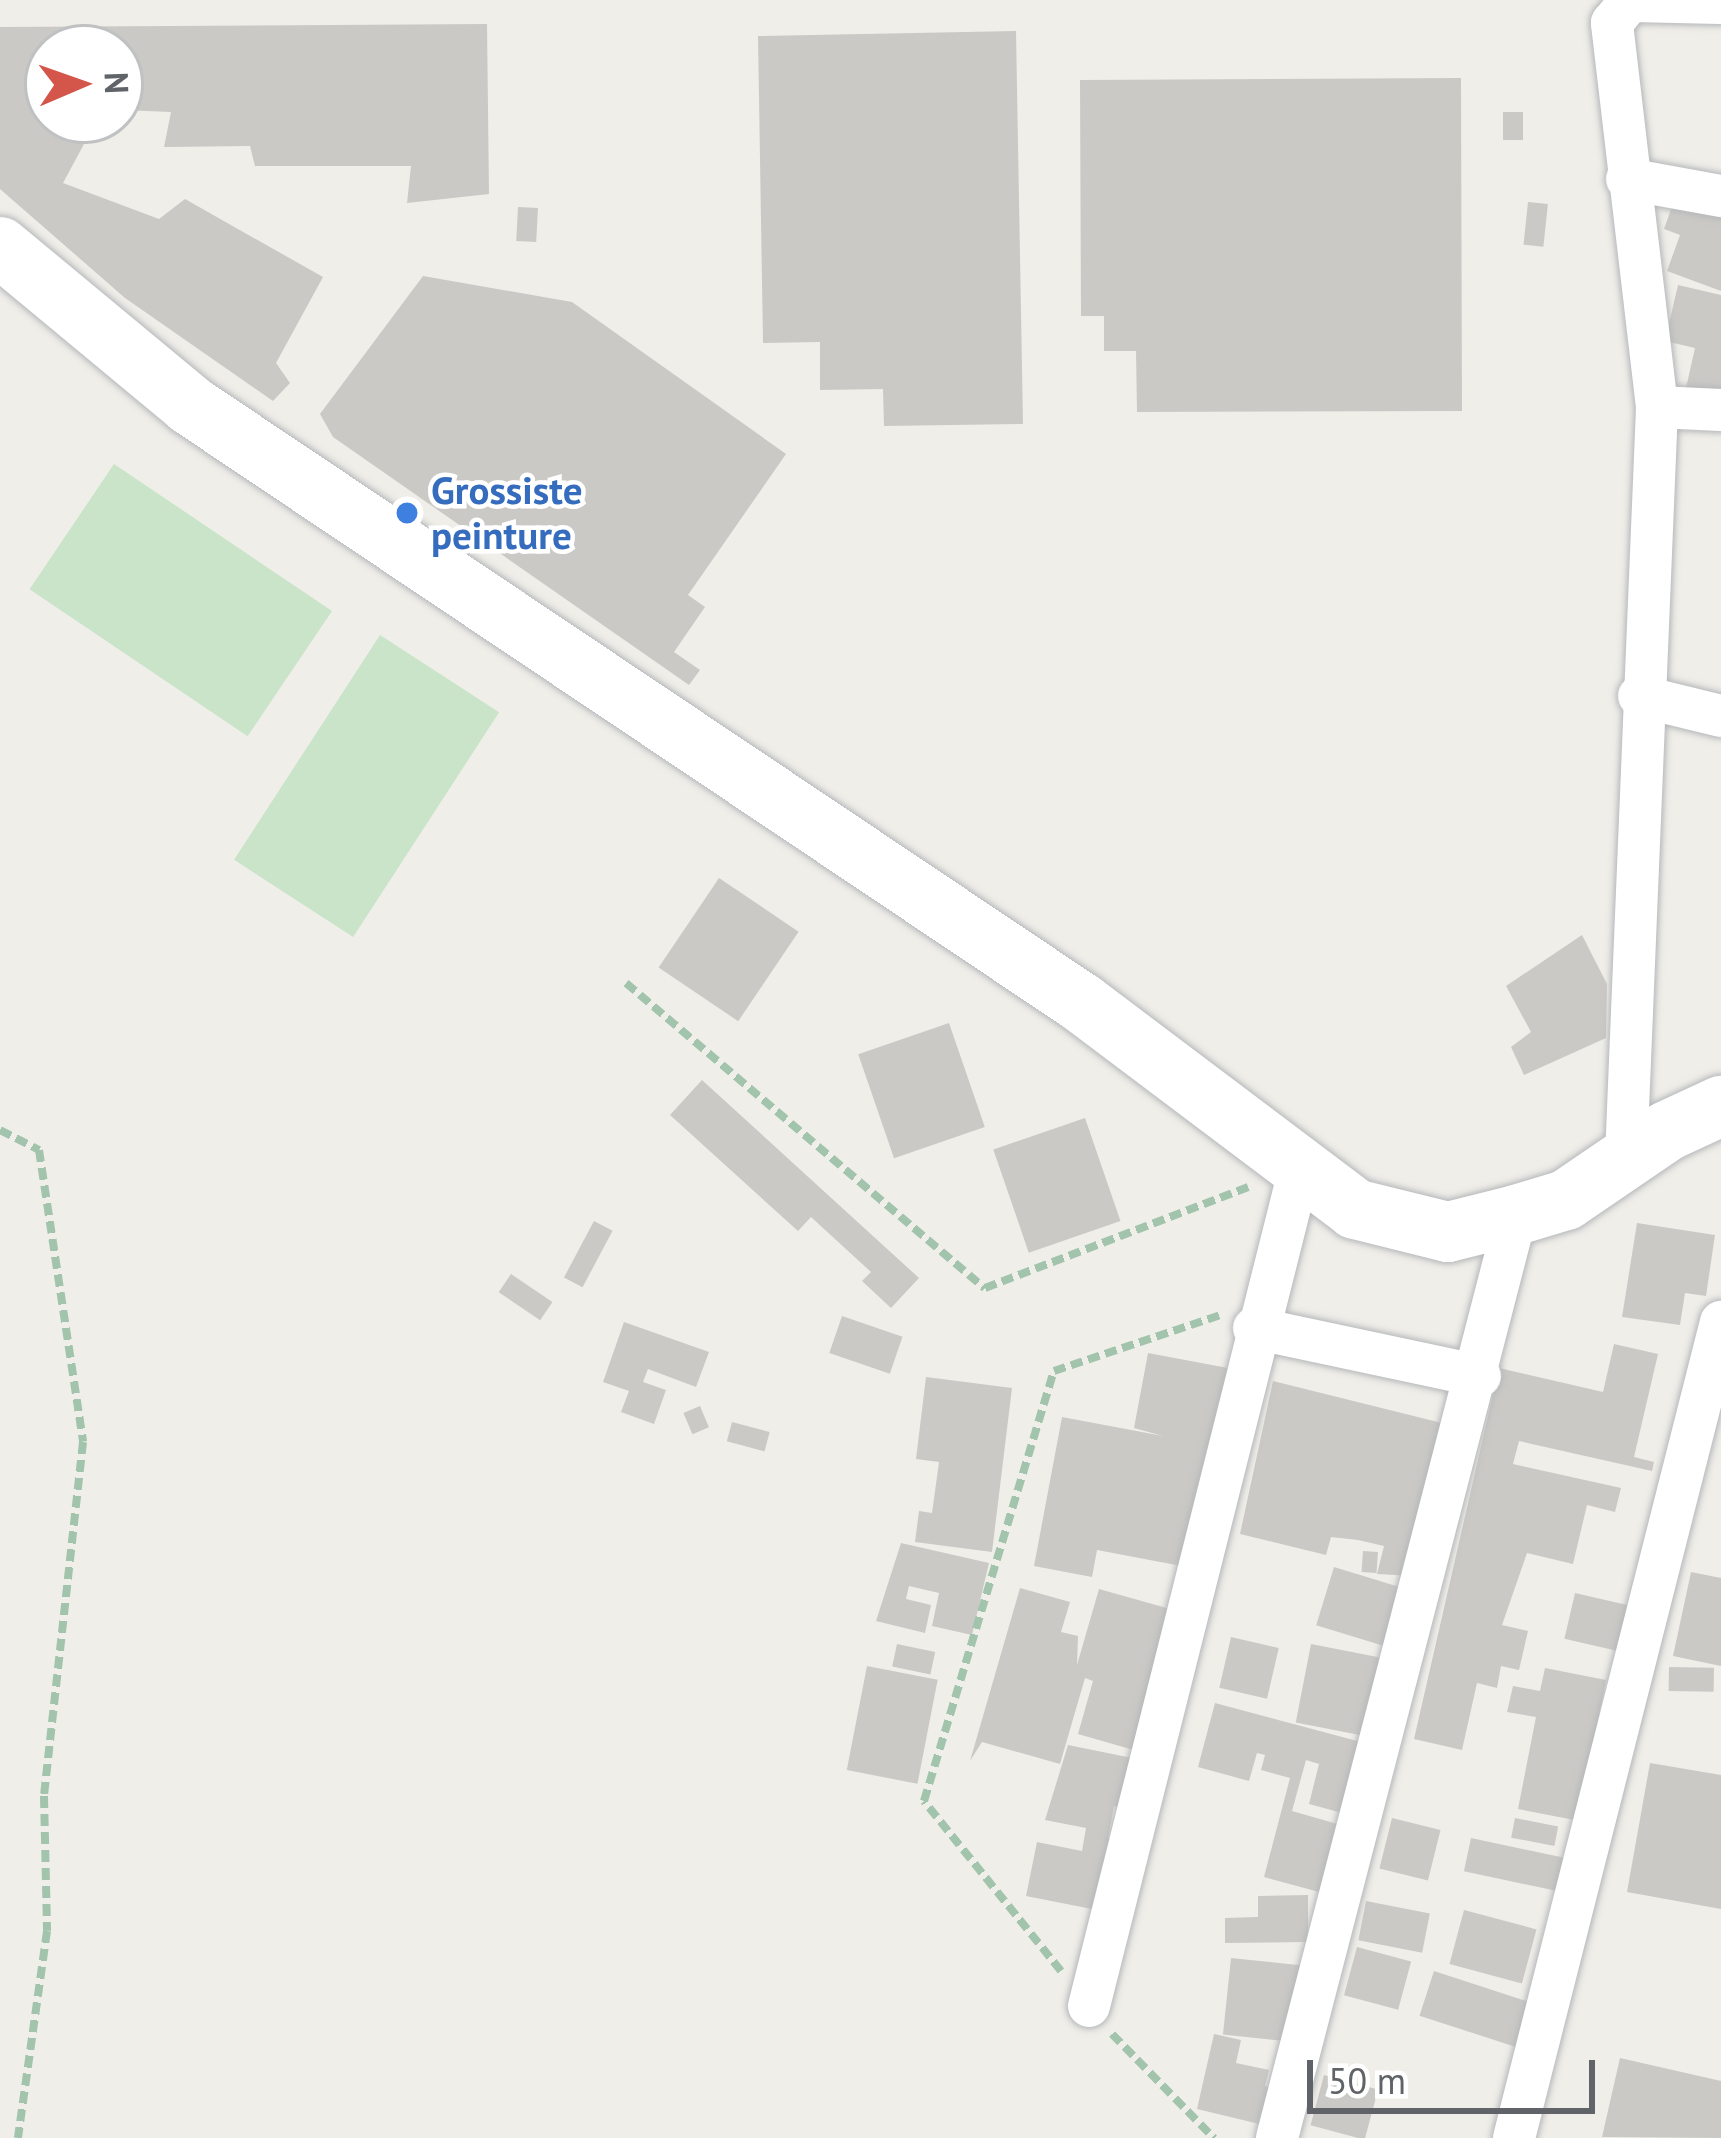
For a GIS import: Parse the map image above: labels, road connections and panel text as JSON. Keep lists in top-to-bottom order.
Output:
{
  "places": ["Grossiste peinture"],
  "scale_bar": "50 m",
  "north": "right"
}
